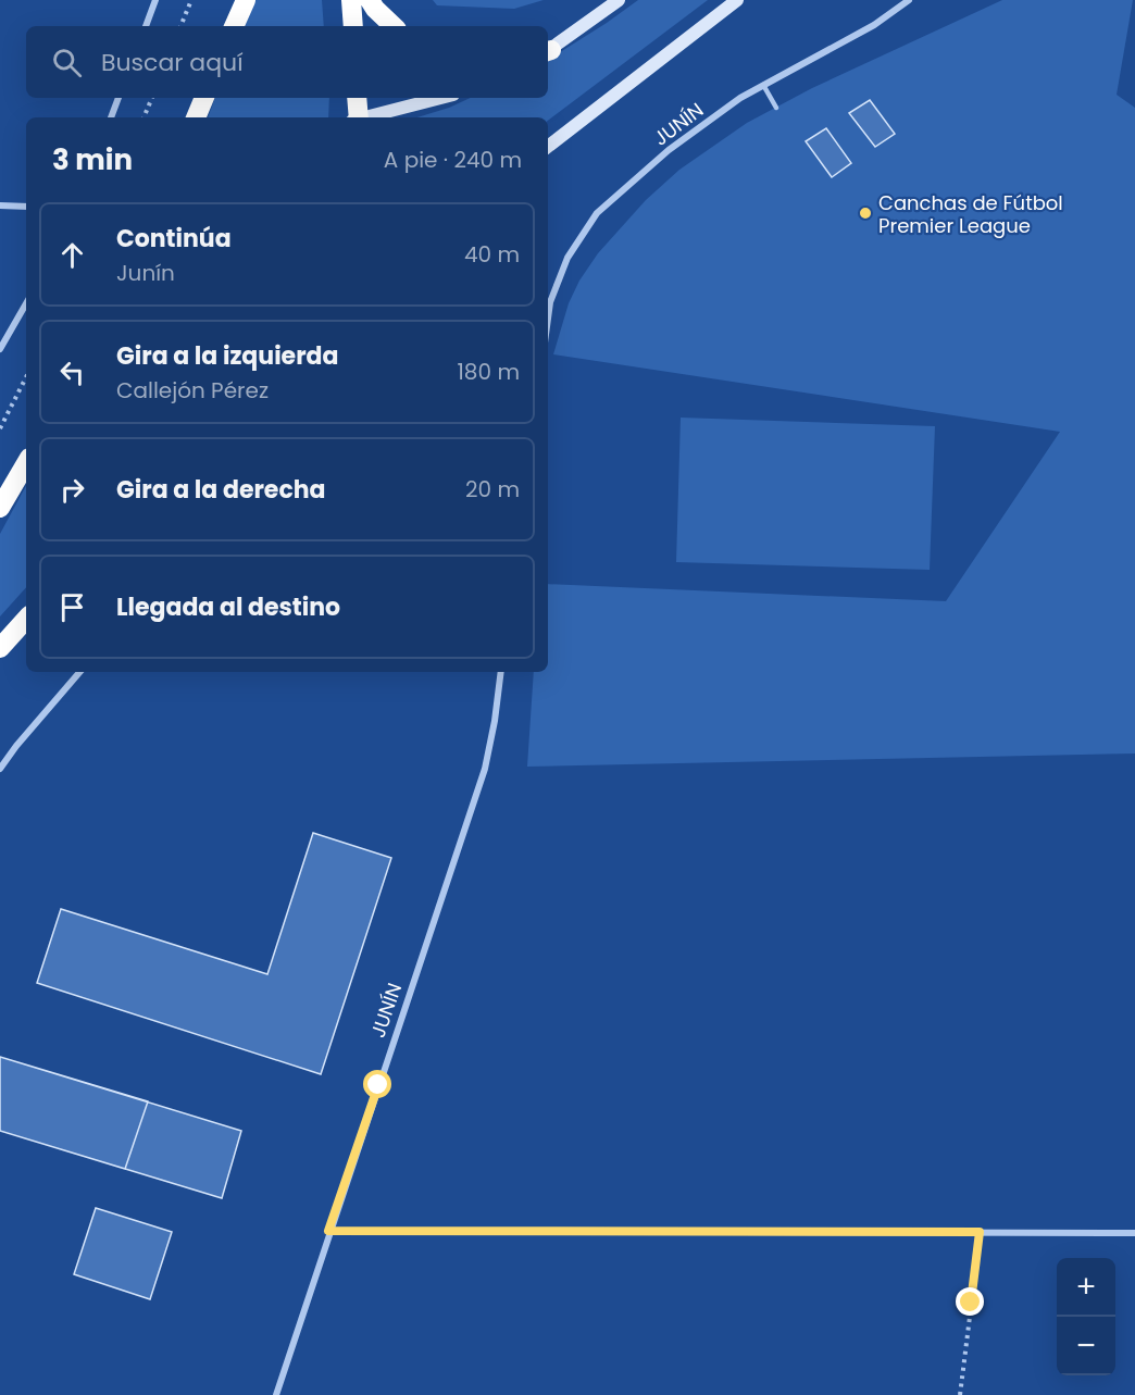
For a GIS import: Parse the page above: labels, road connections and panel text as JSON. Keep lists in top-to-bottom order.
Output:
{
  "streets": {
    "street": ["JUNÍN"]
  },
  "places": ["Canchas de Fútbol Premier League"],
  "page": {
    "search": "Buscar aquí",
    "heading": ["3 min", "A pie · 240 m"],
    "list": [
      ["Continúa", "Junín", "40 m"],
      ["Gira a la izquierda", "Callejón Pérez", "180 m"],
      ["Gira a la derecha", "20 m"],
      "Llegada al destino"
    ],
    "map_buttons": ["+", "−"]
  }
}
